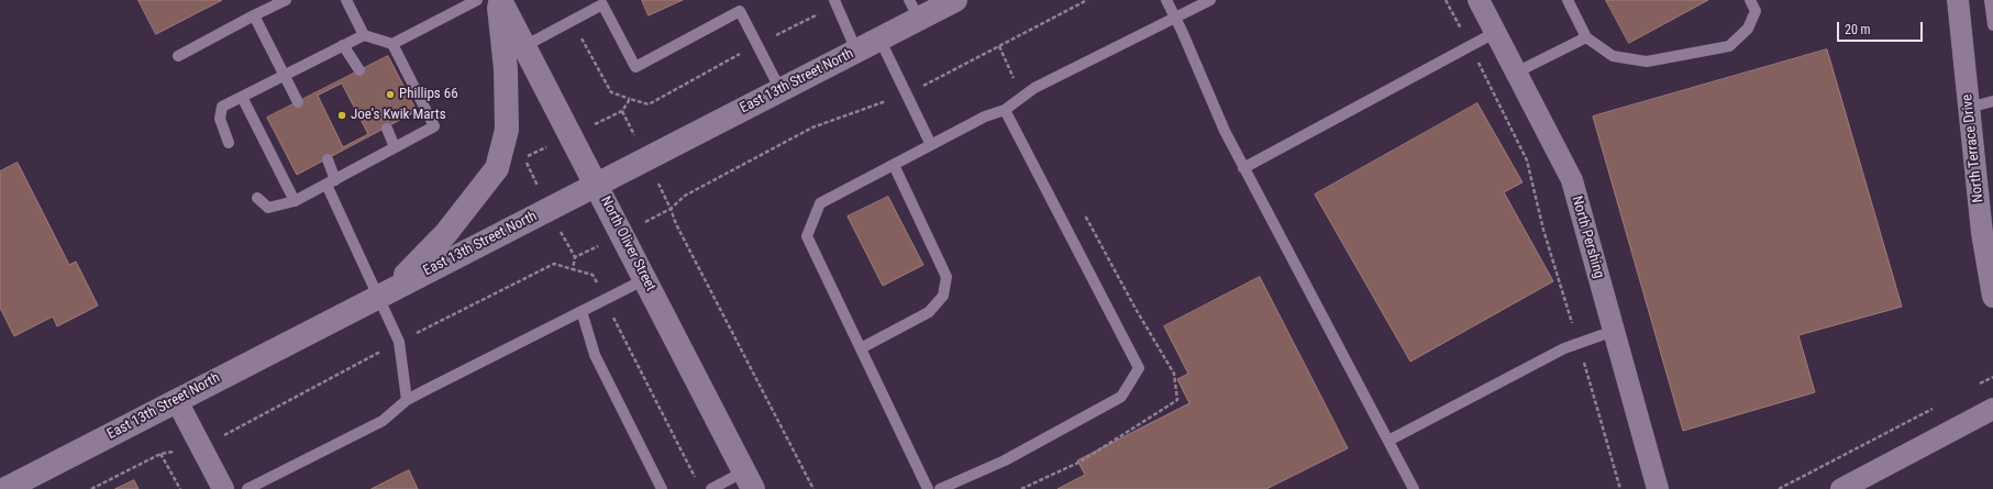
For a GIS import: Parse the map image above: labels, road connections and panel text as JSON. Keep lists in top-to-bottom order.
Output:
{
  "streets": {
    "main road": ["East 13th Street North", "North Oliver Street"],
    "street": ["North Terrace Drive", "North Pershing"]
  },
  "crossings": [
    ["East 13th Street North", "North Oliver Street"]
  ],
  "places": ["Phillips 66", "Joe's Kwik Marts"],
  "scale_bar": "20 m"
}
